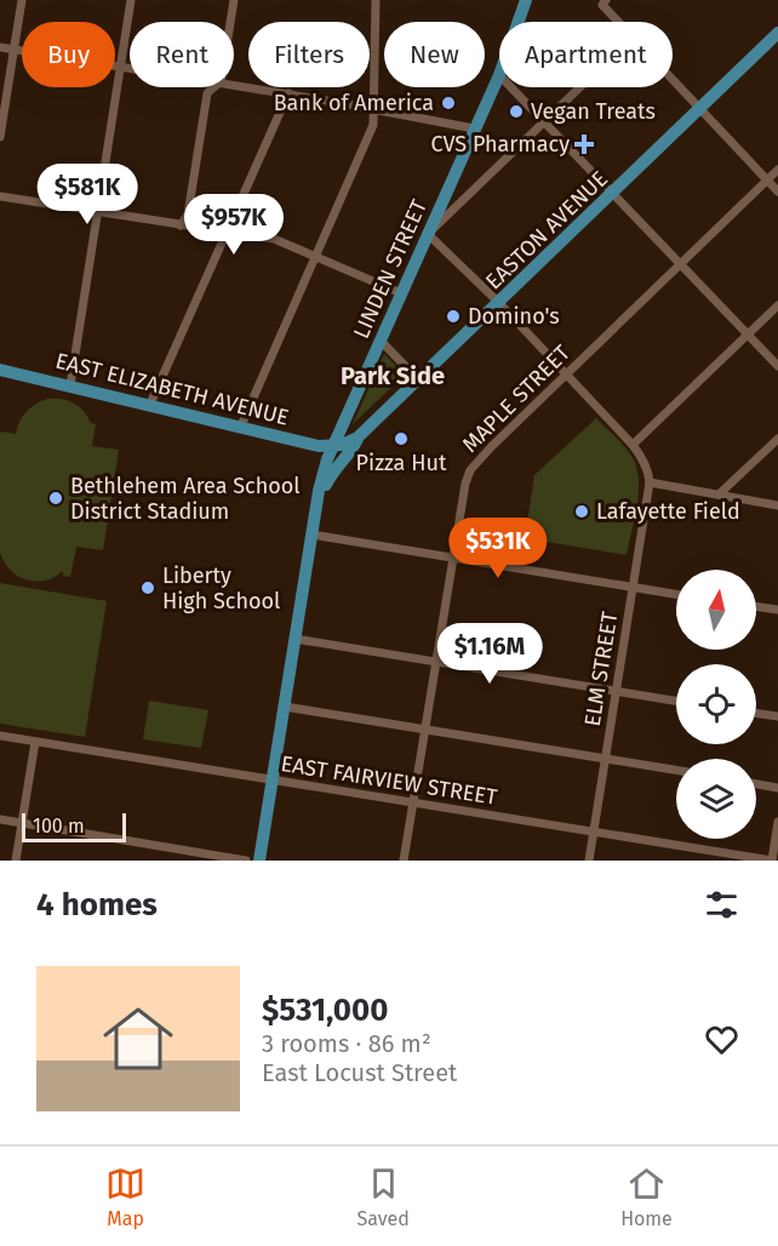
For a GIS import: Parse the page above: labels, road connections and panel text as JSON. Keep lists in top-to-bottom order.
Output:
{
  "streets": {
    "main road": ["EASTON AVENUE", "LINDEN STREET", "EAST ELIZABETH AVENUE"],
    "street": ["MAPLE STREET", "ELM STREET", "EAST FAIRVIEW STREET"]
  },
  "crossings": [
    ["EASTON AVENUE", "LINDEN STREET"],
    ["EASTON AVENUE", "EAST ELIZABETH AVENUE"],
    ["LINDEN STREET", "EAST ELIZABETH AVENUE"],
    ["LINDEN STREET", "EAST FAIRVIEW STREET"],
    ["MAPLE STREET", "EAST FAIRVIEW STREET"],
    ["ELM STREET", "EAST FAIRVIEW STREET"]
  ],
  "districts": ["Park Side"],
  "places": {
    "other": [
      "Bank of America",
      "Vegan Treats",
      "Domino's",
      "Pizza Hut",
      "Bethlehem Area School District Stadium",
      "Lafayette Field",
      "Liberty High School"
    ],
    "health": ["CVS Pharmacy"]
  },
  "scale_bar": "100 m",
  "north": "top",
  "page": {
    "chip": [
      "Buy",
      "Rent",
      "Filters",
      "New",
      "Apartment"
    ],
    "price": [
      "$581K",
      "$957K",
      "$531K",
      "$1.16M"
    ],
    "scale": "100 m",
    "heading": "4 homes",
    "list": [
      {
        "name": "$531,000",
        "note": "3 rooms · 86 m² · East Locust Street"
      }
    ],
    "tabs": ["Map", "Saved", "Home"]
  }
}
